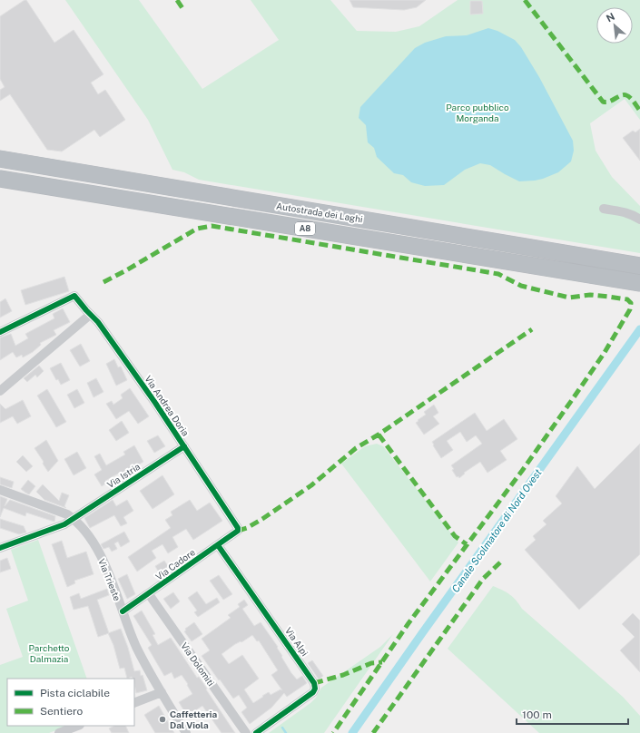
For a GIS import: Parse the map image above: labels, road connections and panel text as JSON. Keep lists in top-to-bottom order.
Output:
{
  "streets": {
    "highway": ["Autostrada dei Laghi", "A8"],
    "street": [
      "Via Andrea Doria",
      "Via Istria",
      "Via Cadore",
      "Via Trieste",
      "Via Alpi",
      "Via Dolomiti"
    ]
  },
  "crossings": [
    ["Via Andrea Doria", "Via Istria"],
    ["Via Andrea Doria", "Via Cadore"],
    ["Via Istria", "Via Trieste"],
    ["Via Cadore", "Via Trieste"],
    ["Via Cadore", "Via Alpi"],
    ["Via Cadore", "Via Dolomiti"]
  ],
  "water": ["Canale Scolmatore di Nord Ovest"],
  "parks": ["Parco pubblico Morganda", "Parchetto Dalmazia"],
  "places": ["Caffetteria Dal Viola"],
  "legend": ["Pista ciclabile", "Sentiero"],
  "scale_bar": "100 m",
  "north": "top left"
}
